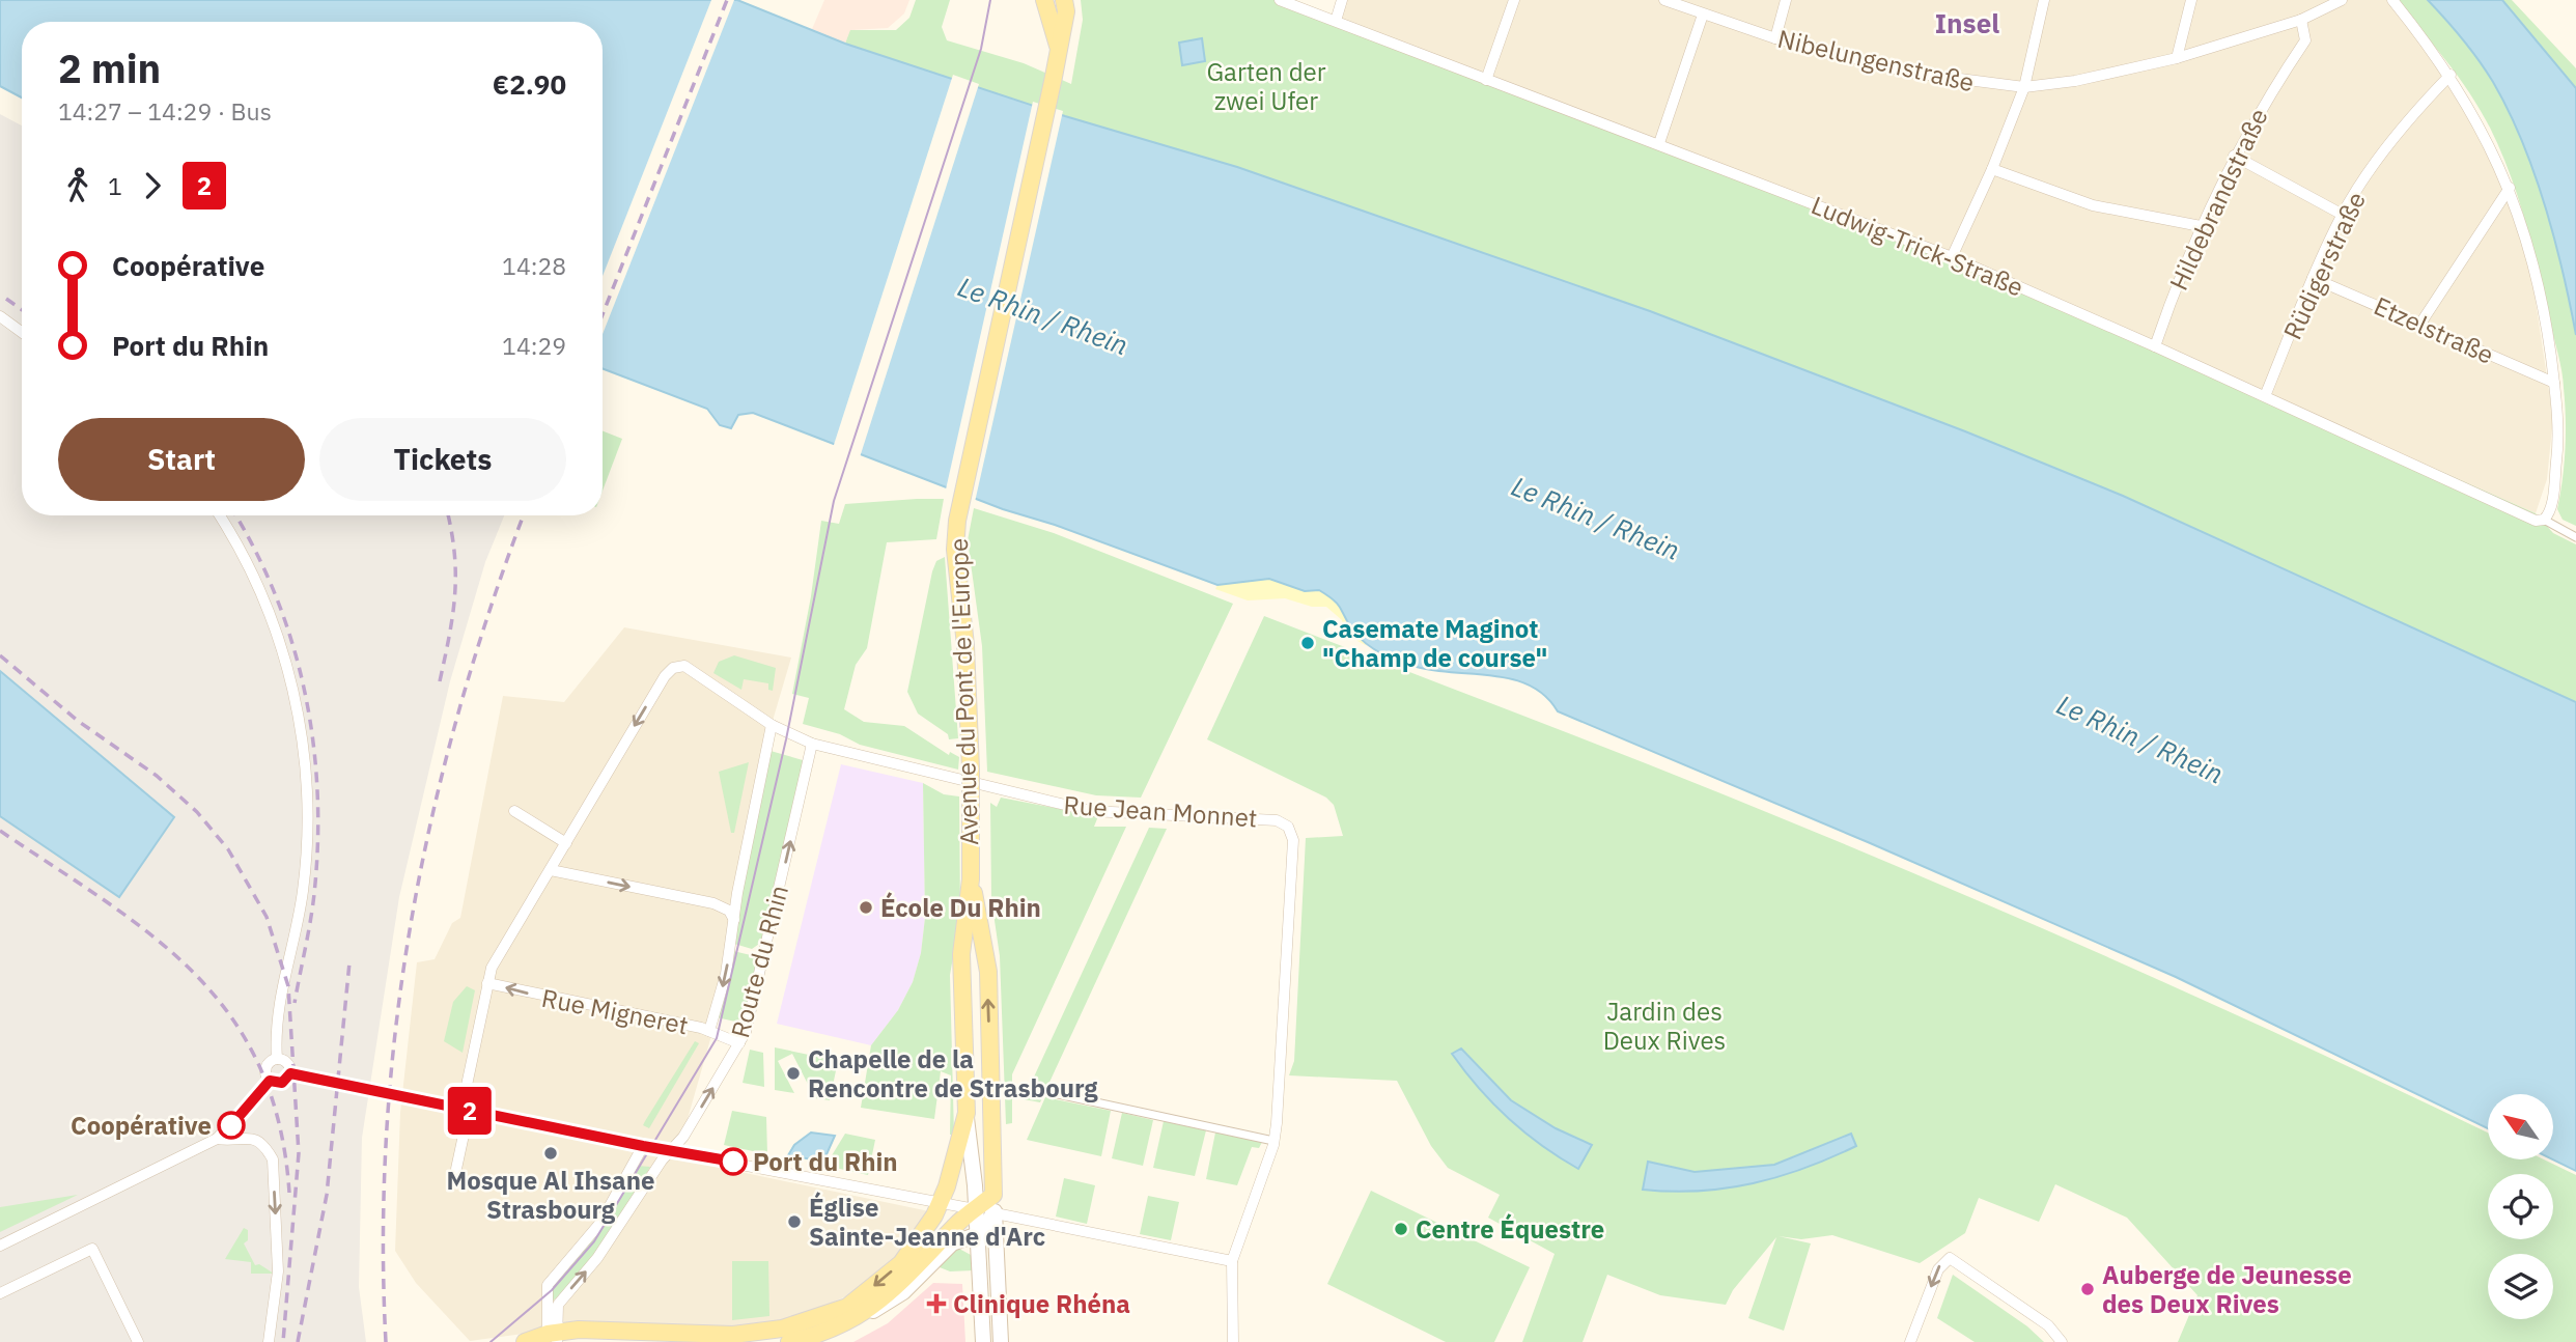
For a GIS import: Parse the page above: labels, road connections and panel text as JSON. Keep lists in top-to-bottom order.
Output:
{
  "streets": {
    "main road": ["Avenue du Pont de l'Europe"],
    "street": [
      "Nibelungenstraße",
      "Hildebrandstraße",
      "Ludwig-Trick-Straße",
      "Rüdigerstraße",
      "Etzelstraße",
      "Rue Jean Monnet",
      "Route du Rhin",
      "Rue Migneret"
    ]
  },
  "crossings": [
    ["Nibelungenstraße", "Hildebrandstraße"],
    ["Hildebrandstraße", "Ludwig-Trick-Straße"],
    ["Ludwig-Trick-Straße", "Rüdigerstraße"],
    ["Rüdigerstraße", "Etzelstraße"],
    ["Avenue du Pont de l'Europe", "Route du Rhin"],
    ["Rue Jean Monnet", "Route du Rhin"],
    ["Route du Rhin", "Rue Migneret"]
  ],
  "one_way": ["Rue Migneret"],
  "districts": ["Insel"],
  "water": ["Le Rhin / Rhein"],
  "parks": ["Garten der zwei Ufer", "Jardin des Deux Rives"],
  "places": {
    "other": [
      "Casemate Maginot \"Champ de course\"",
      "École Du Rhin",
      "Chapelle de la Rencontre de Strasbourg",
      "Coopérative",
      "Mosque Al Ihsane Strasbourg",
      "Port du Rhin",
      "Église Sainte-Jeanne d'Arc",
      "Centre Équestre",
      "Auberge de Jeunesse des Deux Rives"
    ],
    "health": ["Clinique Rhéna"]
  },
  "lines": ["bus line 2"],
  "north": "top left",
  "page": {
    "on_map": "2",
    "heading": ["2 min", "14:27 – 14:29 · Bus", "€2.90"],
    "legs": ["1", "2"],
    "list": [
      {
        "name": "Coopérative",
        "value": "14:28"
      },
      {
        "name": "Port du Rhin",
        "value": "14:29"
      }
    ],
    "buttons": ["Start", "Tickets"]
  }
}
